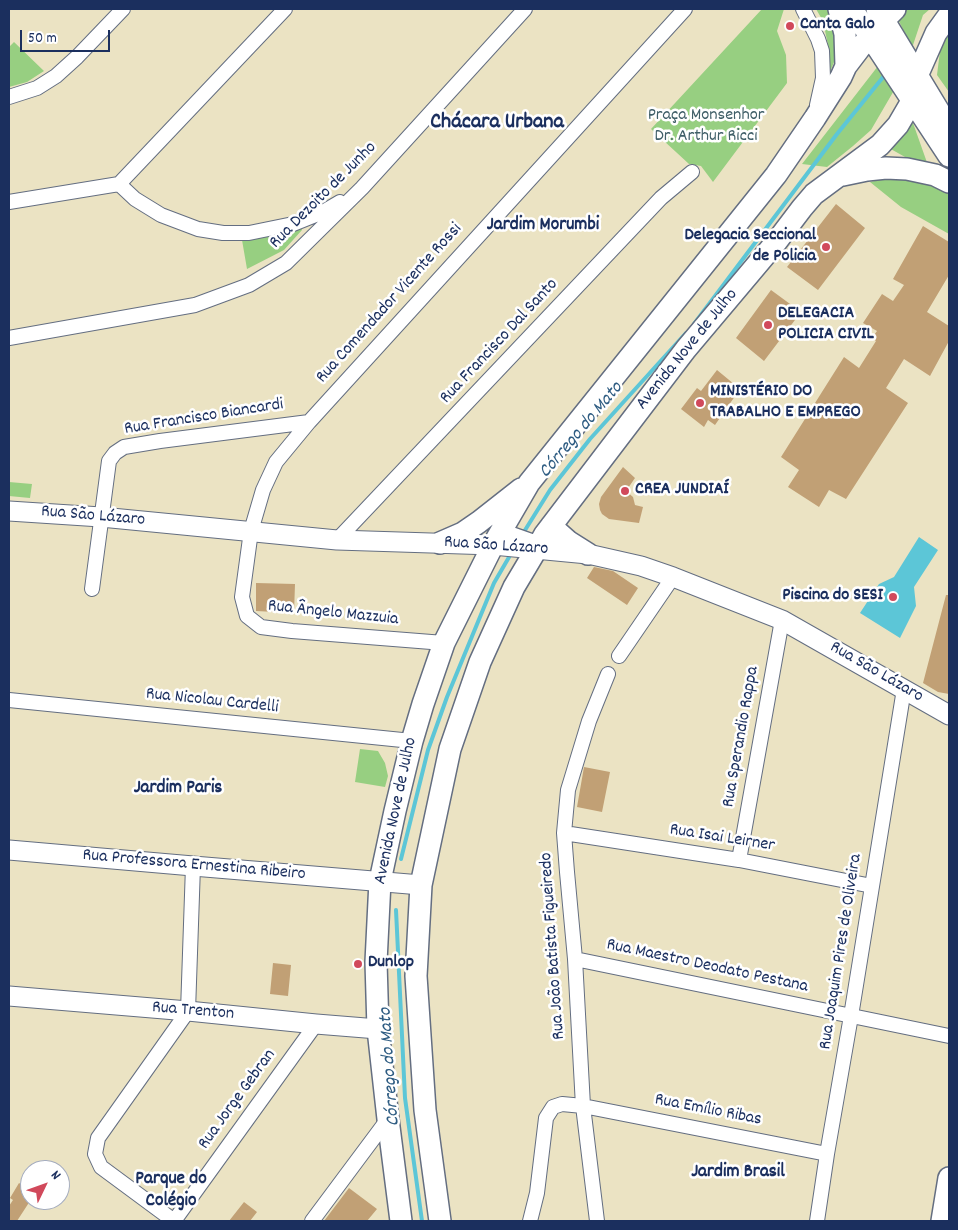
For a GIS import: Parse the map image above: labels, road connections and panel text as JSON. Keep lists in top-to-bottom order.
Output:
{
  "streets": {
    "main road": [
      "Avenida Nove de Julho",
      "Rua São Lázaro",
      "Rua Professora Ernestina Ribeiro",
      "Rua Trenton"
    ],
    "street": [
      "Rua Dezoito de Junho",
      "Rua Comendador Vicente Rossi",
      "Rua Francisco Dal Santo",
      "Rua Francisco Biancardi",
      "Rua Ângelo Mazzuia",
      "Rua Nicolau Cardelli",
      "Rua Sperandio Rappa",
      "Rua Isai Leirner",
      "Rua João Batista Figueiredo",
      "Rua Joaquim Pires de Oliveira",
      "Rua Maestro Deodato Pestana",
      "Rua Jorge Gebran",
      "Rua Emílio Ribas"
    ]
  },
  "crossings": [
    ["Rua Comendador Vicente Rossi", "Rua Francisco Biancardi"],
    ["Rua Comendador Vicente Rossi", "Rua São Lázaro"],
    ["Rua Comendador Vicente Rossi", "Rua Ângelo Mazzuia"],
    ["Rua Francisco Dal Santo", "Rua São Lázaro"],
    ["Avenida Nove de Julho", "Rua São Lázaro"],
    ["Avenida Nove de Julho", "Rua Ângelo Mazzuia"],
    ["Avenida Nove de Julho", "Rua Nicolau Cardelli"],
    ["Avenida Nove de Julho", "Rua Professora Ernestina Ribeiro"],
    ["Avenida Nove de Julho", "Rua Trenton"],
    ["Rua Francisco Biancardi", "Rua São Lázaro"],
    ["Rua São Lázaro", "Rua Ângelo Mazzuia"],
    ["Rua São Lázaro", "Rua Sperandio Rappa"],
    ["Rua São Lázaro", "Rua Joaquim Pires de Oliveira"],
    ["Rua Sperandio Rappa", "Rua Isai Leirner"],
    ["Rua Isai Leirner", "Rua João Batista Figueiredo"],
    ["Rua Isai Leirner", "Rua Joaquim Pires de Oliveira"],
    ["Rua João Batista Figueiredo", "Rua Maestro Deodato Pestana"],
    ["Rua João Batista Figueiredo", "Rua Emílio Ribas"],
    ["Rua Joaquim Pires de Oliveira", "Rua Maestro Deodato Pestana"],
    ["Rua Joaquim Pires de Oliveira", "Rua Emílio Ribas"],
    ["Rua Trenton", "Rua Jorge Gebran"]
  ],
  "districts": [
    "Chácara Urbana",
    "Jardim Morumbi",
    "Jardim Paris",
    "Jardim Brasil",
    "Parque do Colégio"
  ],
  "water": ["Córrego do Mato"],
  "parks": ["Praça Monsenhor Dr. Arthur Ricci"],
  "places": [
    "Canta Galo",
    "Delegacia Seccional de Policia",
    "DELEGACIA POLICIA CIVIL",
    "MINISTÉRIO DO TRABALHO E EMPREGO",
    "CREA JUNDIAÍ",
    "Piscina do SESI",
    "Dunlop"
  ],
  "scale_bar": "50 m",
  "north": "top right"
}
